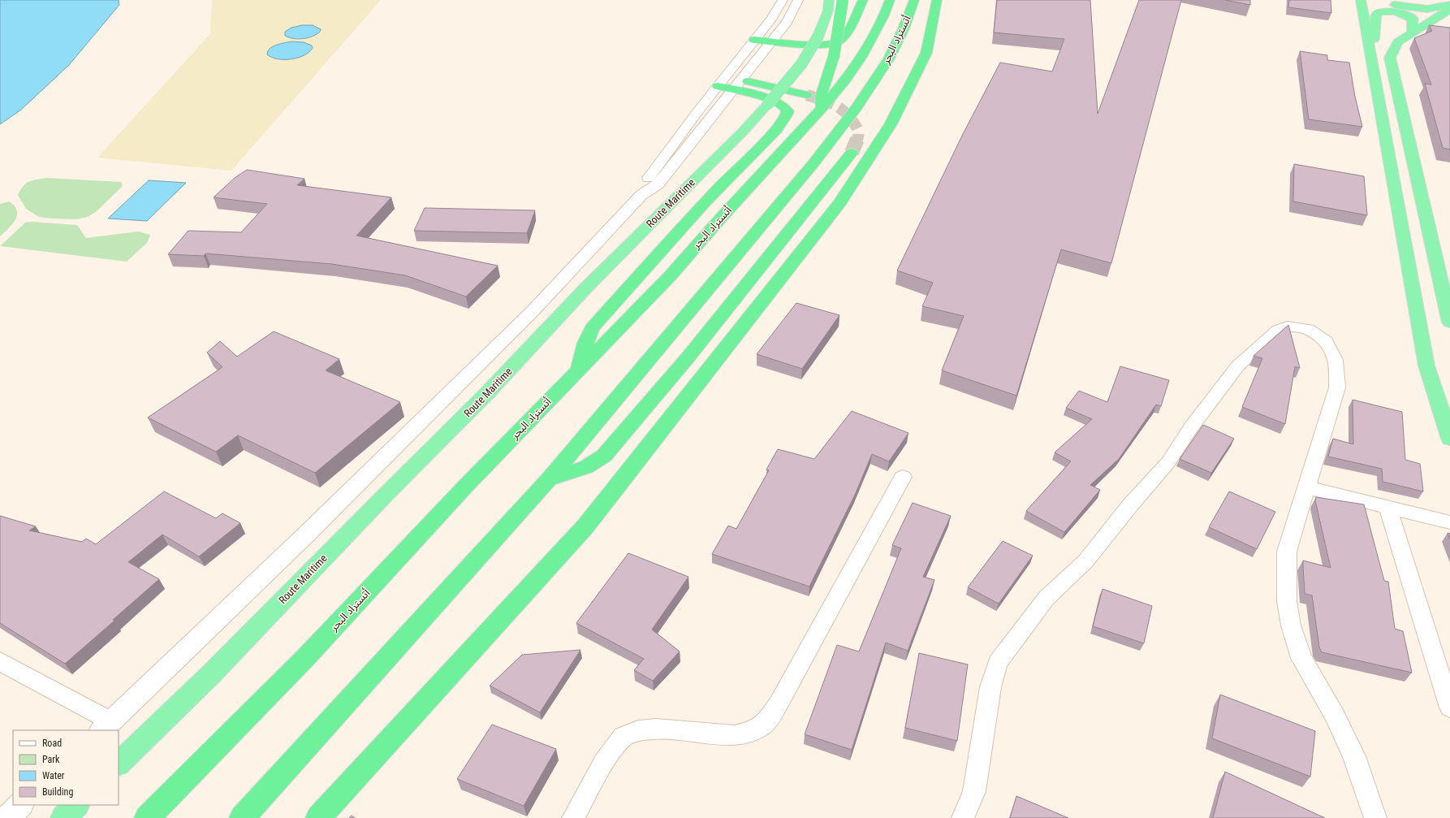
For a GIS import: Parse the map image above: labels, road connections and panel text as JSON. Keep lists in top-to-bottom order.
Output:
{
  "streets": {
    "highway": ["أتستراد البحر", "Route Maritime"]
  },
  "legend": [
    "Road",
    "Park",
    "Water",
    "Building"
  ]
}
